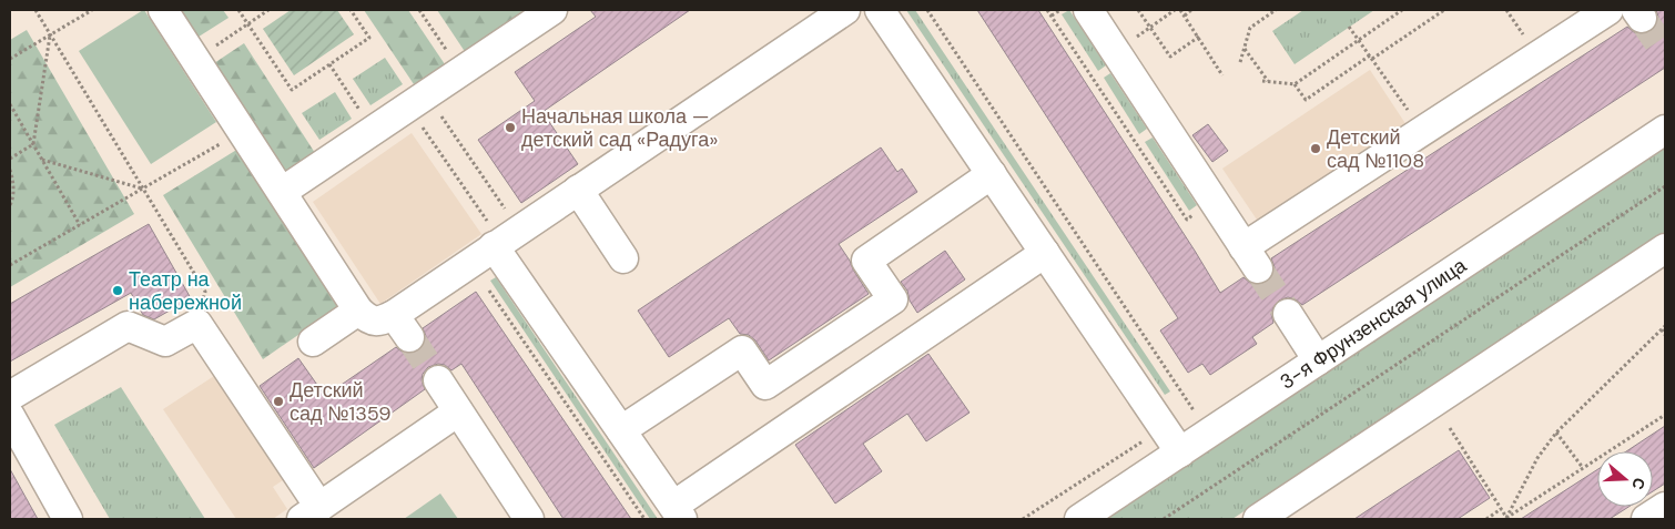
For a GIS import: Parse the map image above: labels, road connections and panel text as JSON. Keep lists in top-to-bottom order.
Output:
{
  "streets": {
    "street": ["3-я Фрунзенская улица"]
  },
  "places": [
    "Начальная школа — детский сад «Радуга»",
    "Детский сад №1108",
    "Театр на набережной",
    "Детский сад №1359"
  ],
  "north": "right"
}
